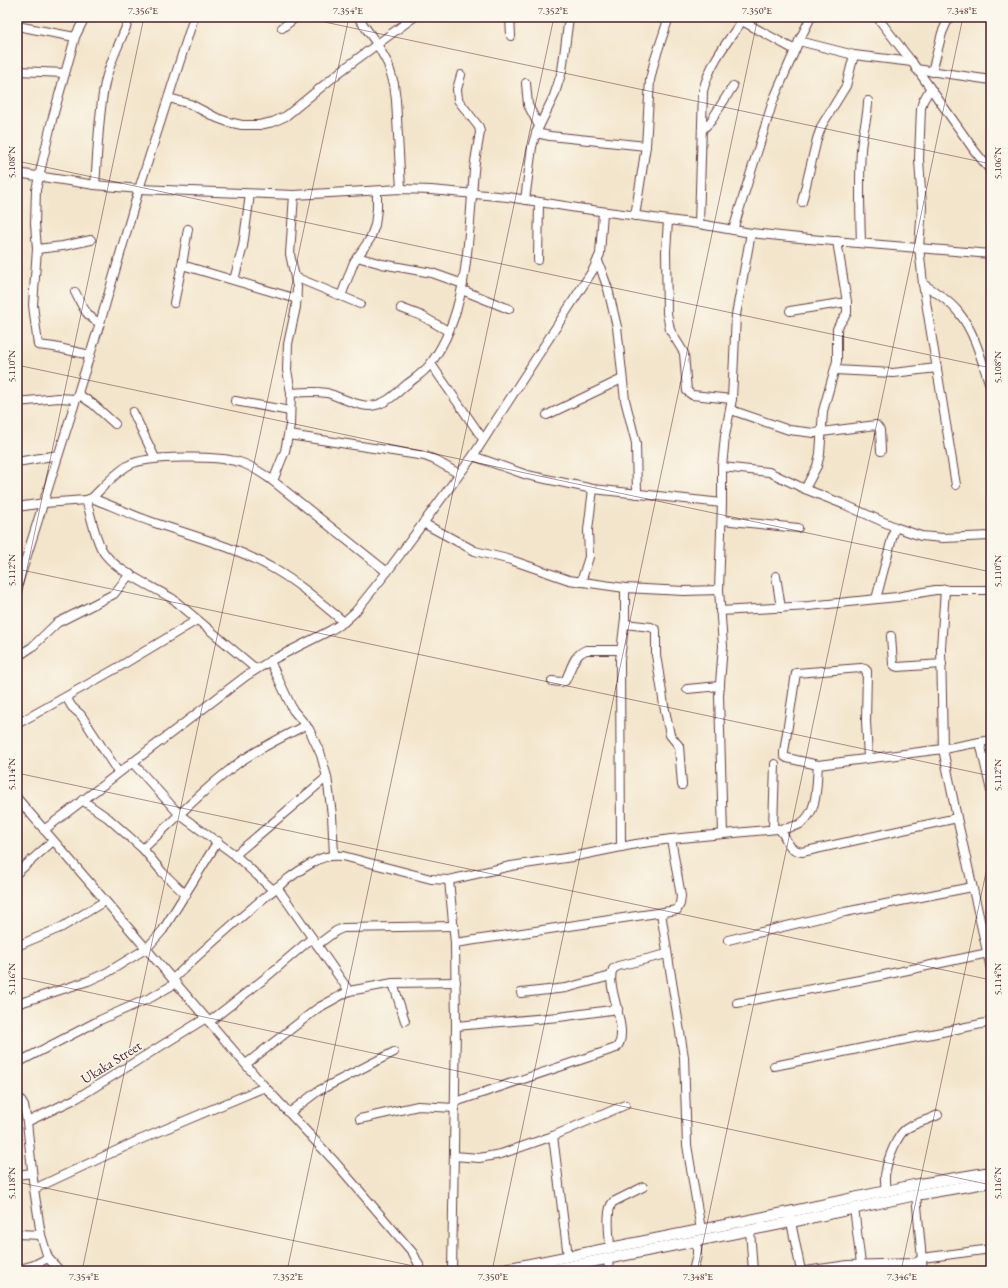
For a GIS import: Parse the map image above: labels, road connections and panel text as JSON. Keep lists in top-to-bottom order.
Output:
{
  "streets": {
    "street": ["Ukaka Street"]
  },
  "coordinates": [
    "7.356°E",
    "7.354°E",
    "7.352°E",
    "7.350°E",
    "7.348°E",
    "5.108°N",
    "5.106°N",
    "5.110°N",
    "5.112°N",
    "5.114°N",
    "5.116°N",
    "5.118°N",
    "7.346°E"
  ]
}
